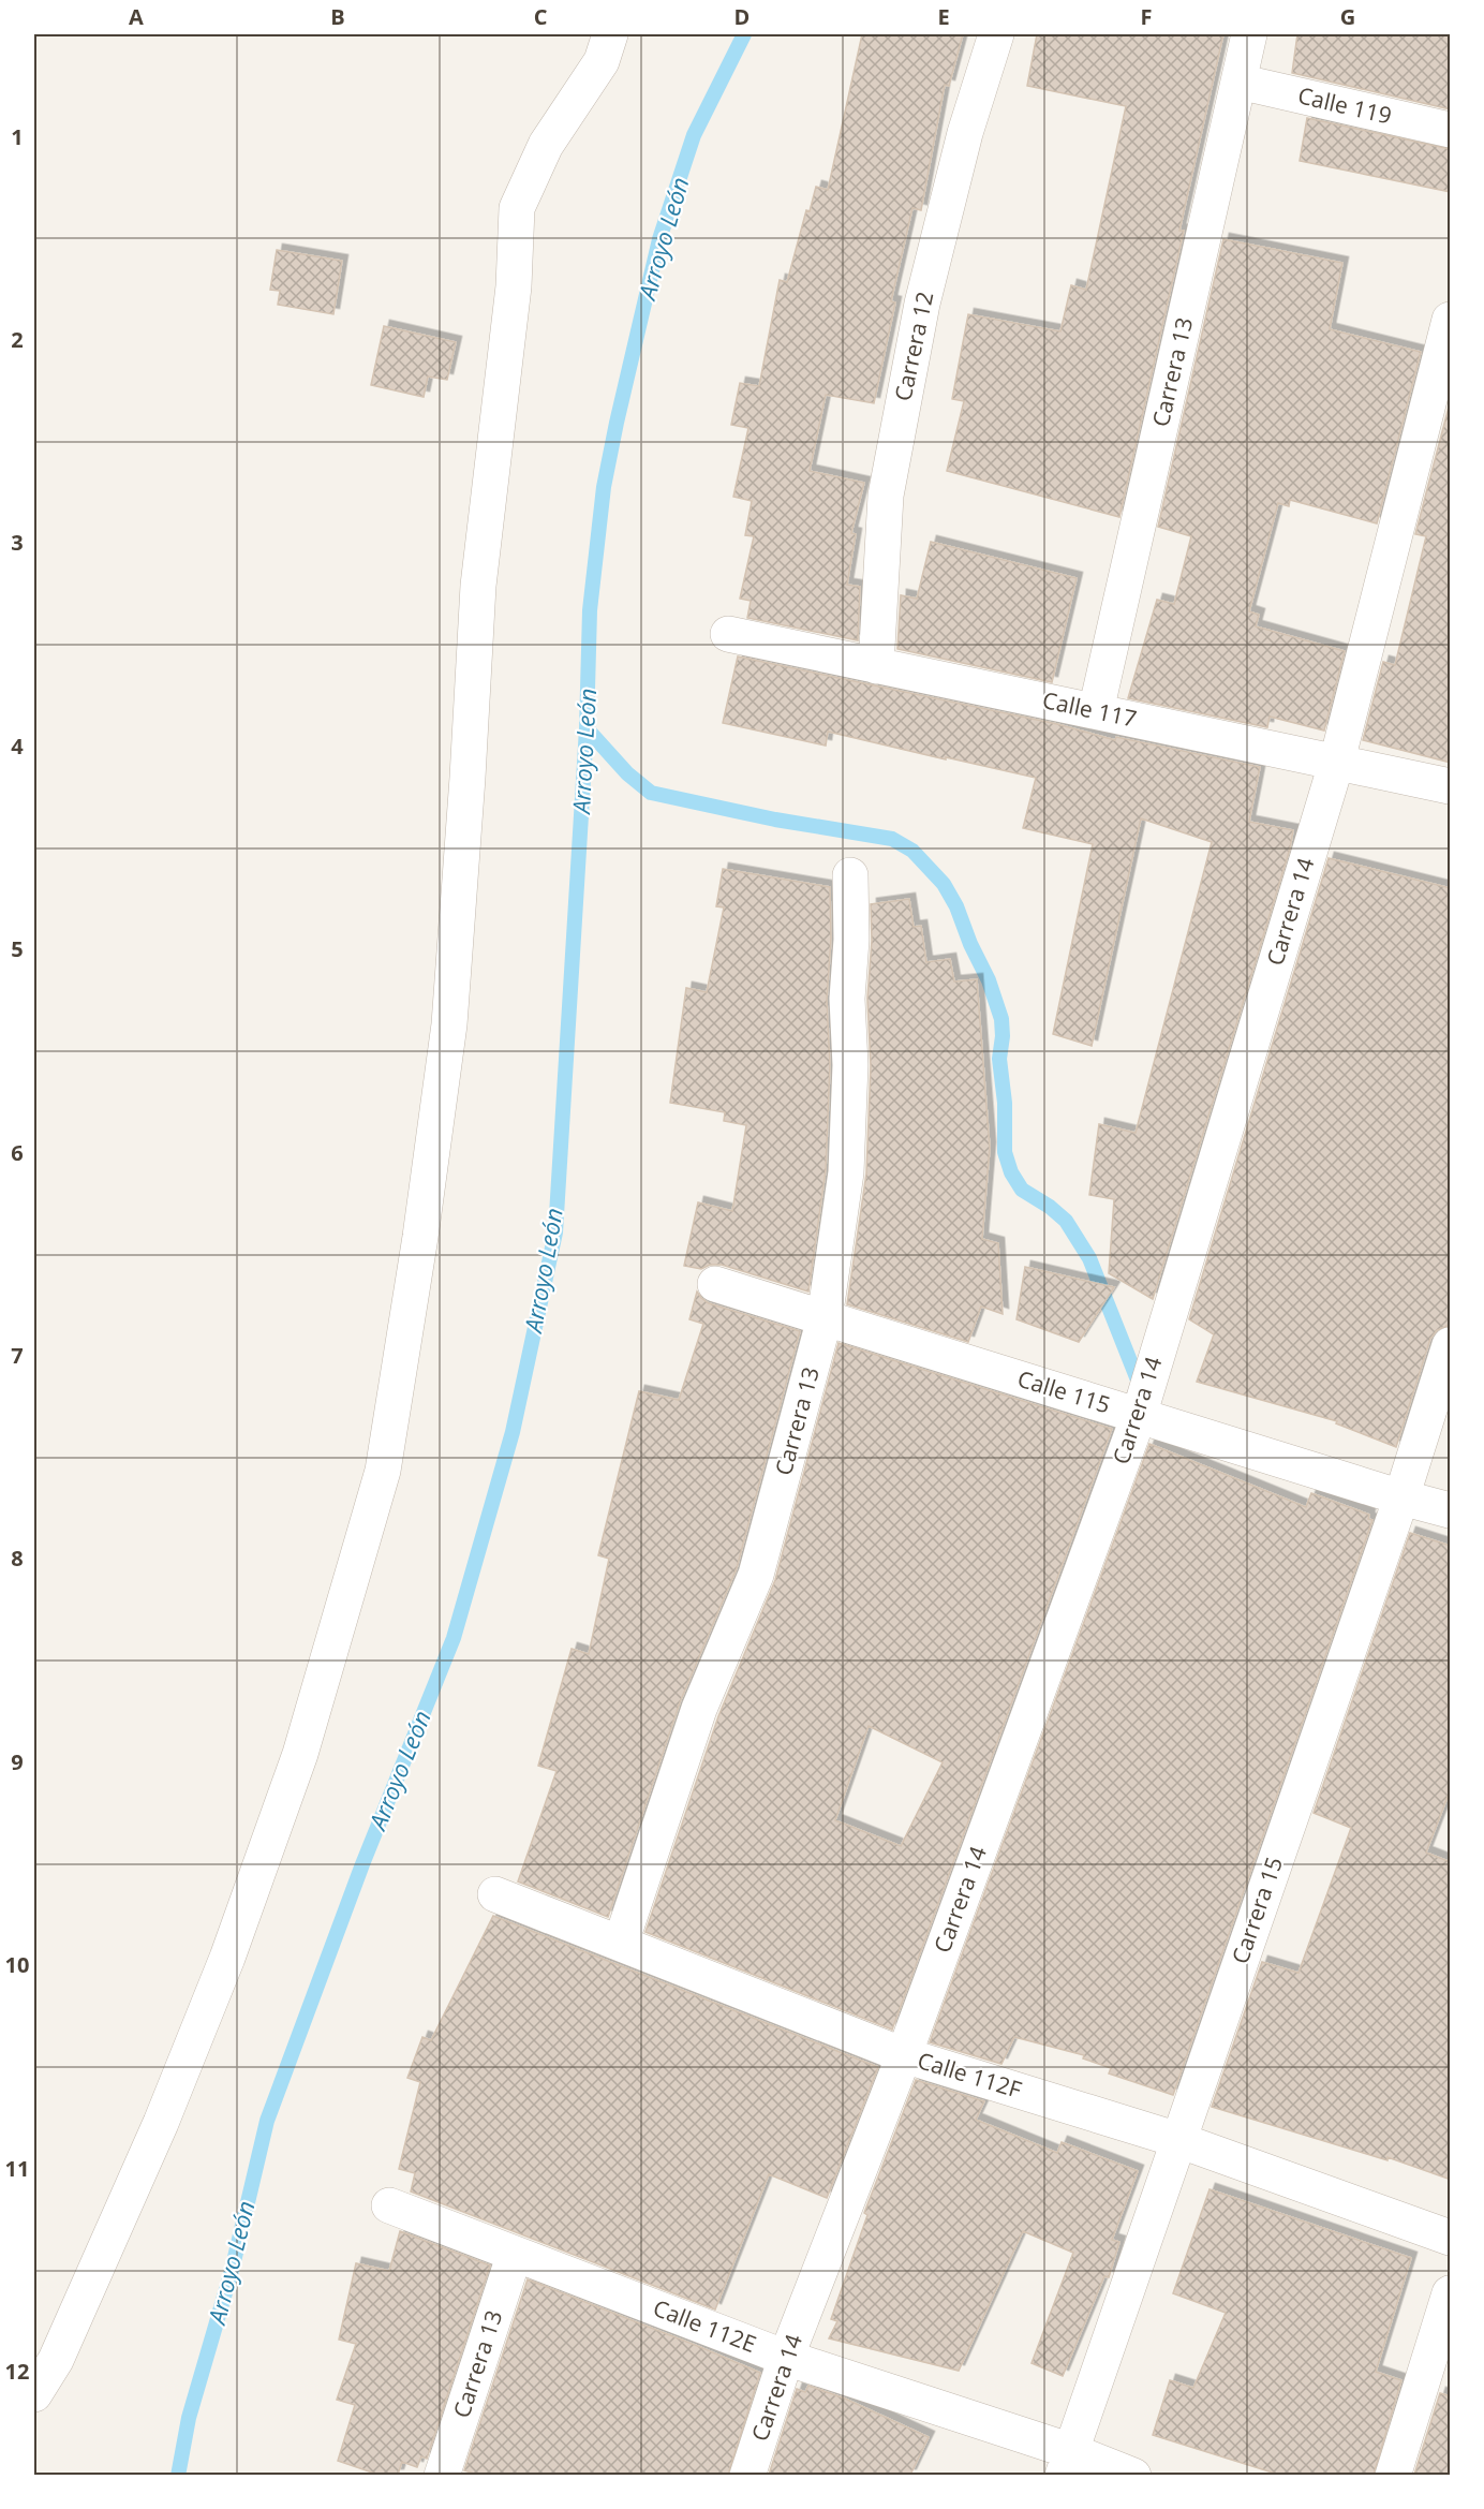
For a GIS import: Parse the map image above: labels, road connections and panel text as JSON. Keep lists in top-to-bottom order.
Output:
{
  "streets": {
    "street": [
      "Calle 119",
      "Carrera 12",
      "Carrera 13",
      "Calle 117",
      "Carrera 14",
      "Calle 115",
      "Carrera 15",
      "Calle 112F",
      "Calle 112E"
    ]
  },
  "crossings": [
    ["Calle 119", "Carrera 13"],
    ["Carrera 12", "Calle 117"],
    ["Carrera 13", "Calle 117"],
    ["Carrera 13", "Calle 115"],
    ["Carrera 13", "Calle 112F"],
    ["Carrera 13", "Calle 112E"],
    ["Calle 117", "Carrera 14"],
    ["Carrera 14", "Calle 115"],
    ["Carrera 14", "Calle 112F"],
    ["Carrera 14", "Calle 112E"],
    ["Calle 115", "Carrera 15"],
    ["Carrera 15", "Calle 112F"],
    ["Carrera 15", "Calle 112E"]
  ],
  "water": ["Arroyo León"],
  "grid": {
    "columns": [
      "A",
      "B",
      "C",
      "D",
      "E",
      "F",
      "G"
    ],
    "rows": [
      "1",
      "2",
      "3",
      "4",
      "5",
      "6",
      "7",
      "8",
      "9",
      "10",
      "11",
      "12"
    ]
  }
}
